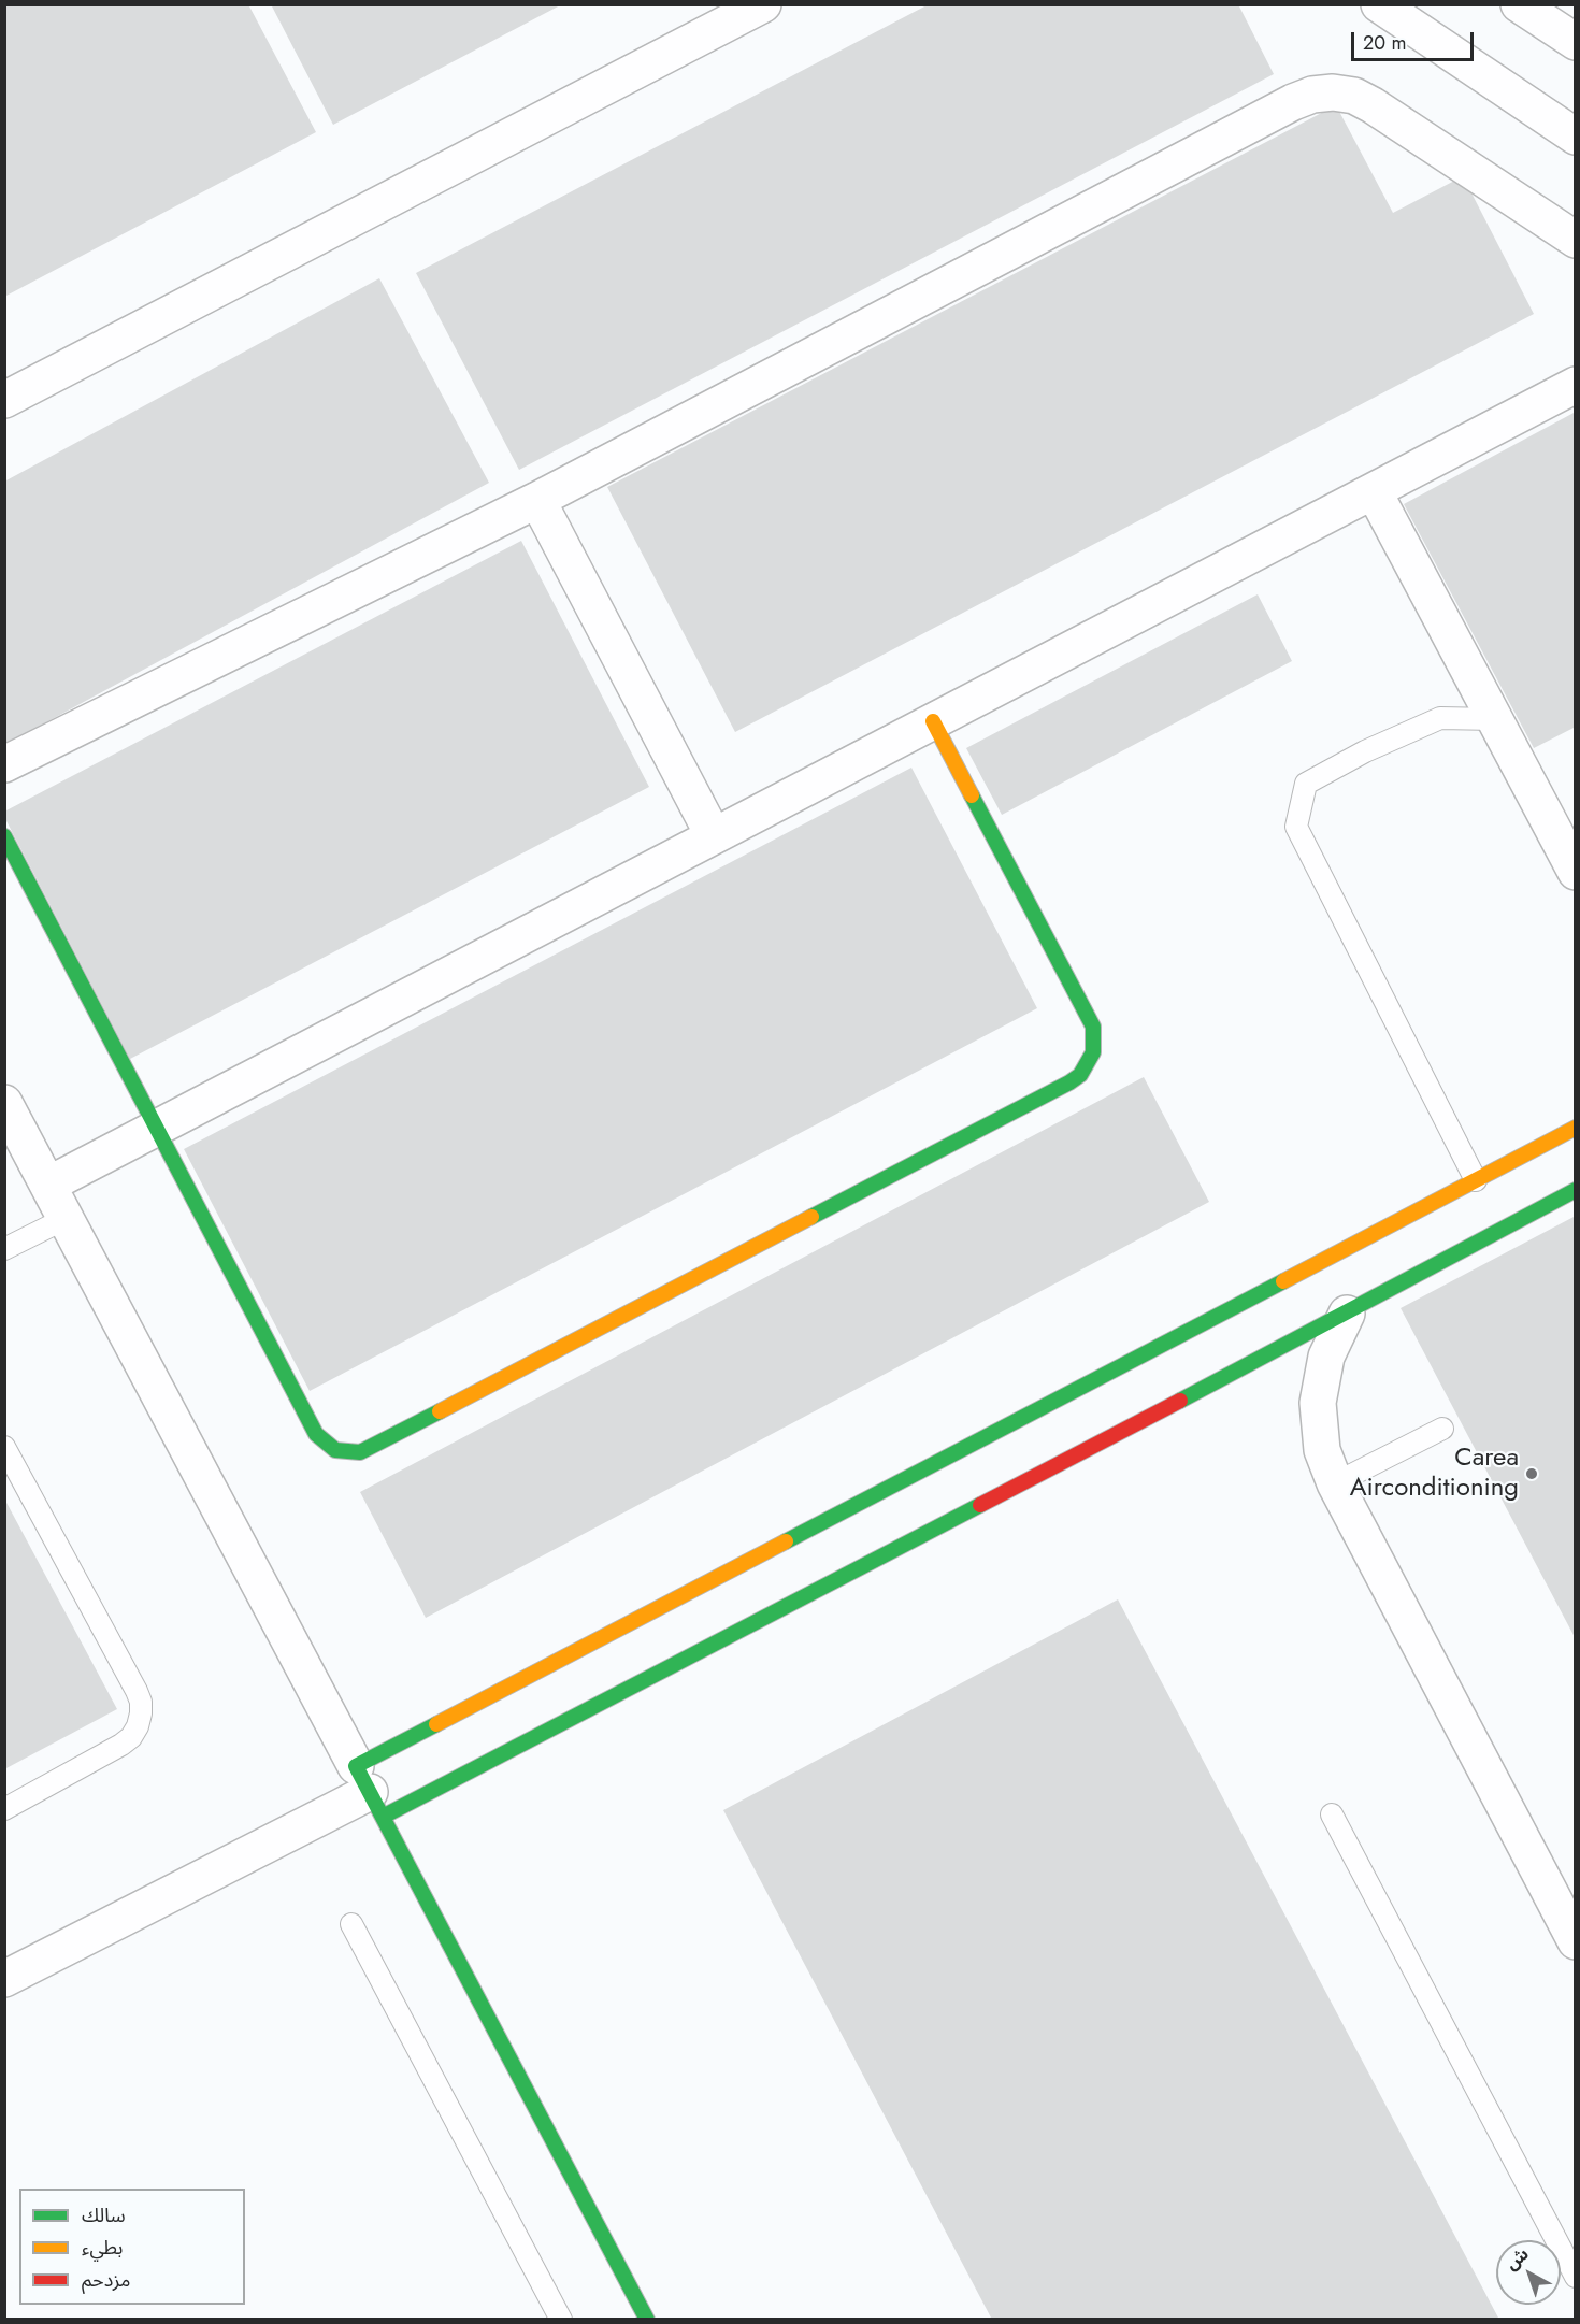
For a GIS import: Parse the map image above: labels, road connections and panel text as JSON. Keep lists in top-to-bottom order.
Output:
{
  "places": ["Carea Airconditioning"],
  "legend": ["سالك", "بطيء", "مزدحم"],
  "scale_bar": "20 m",
  "north": "top left"
}
